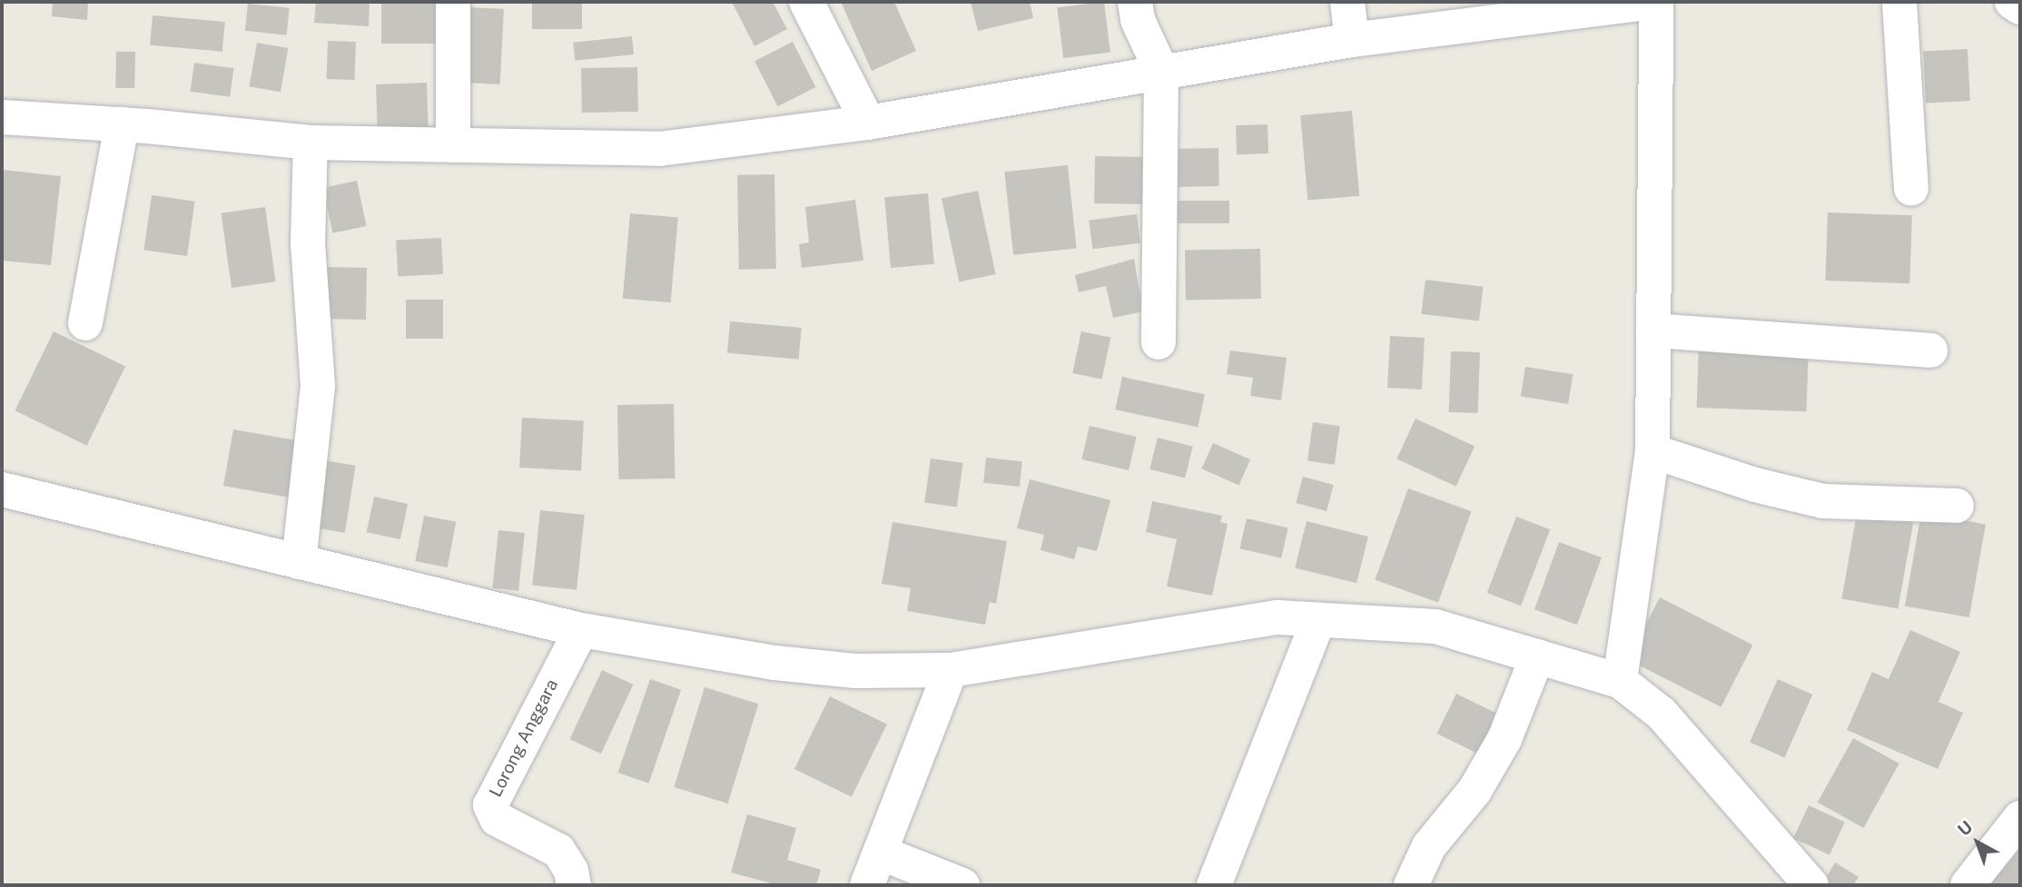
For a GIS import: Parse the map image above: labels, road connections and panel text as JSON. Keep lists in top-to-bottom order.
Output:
{
  "streets": {
    "street": ["Lorong Anggara"]
  },
  "north": "top left"
}
